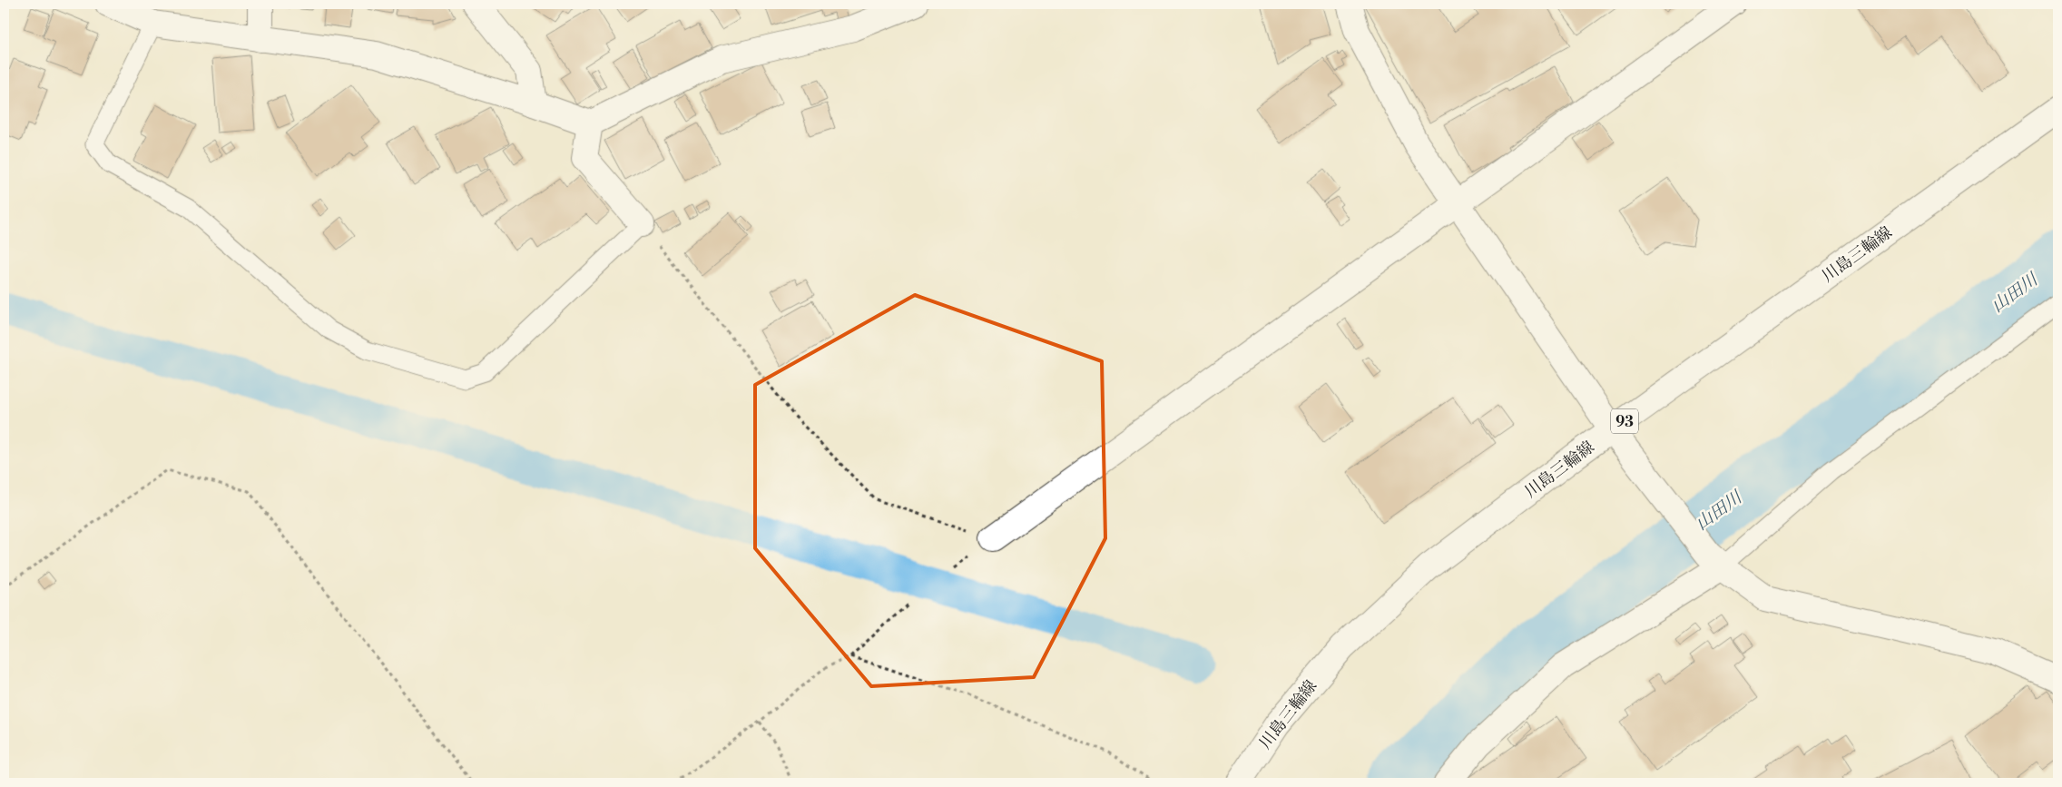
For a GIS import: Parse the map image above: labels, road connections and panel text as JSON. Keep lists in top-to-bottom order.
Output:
{
  "streets": {
    "street": ["川島三輪線", "93"]
  },
  "water": ["山田川"]
}
